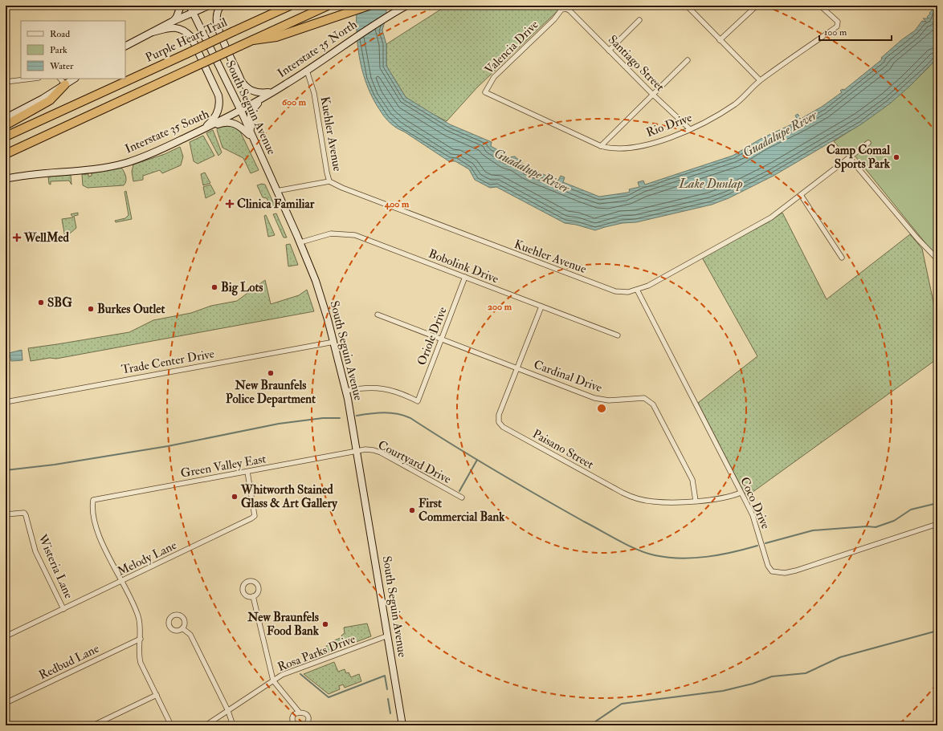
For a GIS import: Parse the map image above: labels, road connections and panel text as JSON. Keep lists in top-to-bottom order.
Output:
{
  "streets": {
    "highway": ["Purple Heart Trail"],
    "main road": ["Interstate 35 North", "South Seguin Avenue", "Interstate 35 South"],
    "street": [
      "Valencia Drive",
      "Santiago Street",
      "Rio Drive",
      "Kuehler Avenue",
      "Bobolink Drive",
      "Oriole Drive",
      "Trade Center Drive",
      "Cardinal Drive",
      "Paisano Street",
      "Courtyard Drive",
      "Green Valley East",
      "Coco Drive",
      "Melody Lane",
      "Wisteria Lane",
      "Rosa Parks Drive",
      "Redbud Lane"
    ]
  },
  "crossings": [
    ["Valencia Drive", "Santiago Street"],
    ["Valencia Drive", "Rio Drive"],
    ["Interstate 35 North", "South Seguin Avenue"],
    ["Interstate 35 North", "Interstate 35 South"],
    ["Interstate 35 North", "Kuehler Avenue"],
    ["Santiago Street", "Rio Drive"],
    ["South Seguin Avenue", "Interstate 35 South"],
    ["South Seguin Avenue", "Bobolink Drive"],
    ["South Seguin Avenue", "Oriole Drive"],
    ["South Seguin Avenue", "Trade Center Drive"],
    ["South Seguin Avenue", "Courtyard Drive"],
    ["South Seguin Avenue", "Green Valley East"],
    ["South Seguin Avenue", "Rosa Parks Drive"],
    ["Kuehler Avenue", "Coco Drive"],
    ["Bobolink Drive", "Oriole Drive"],
    ["Bobolink Drive", "Paisano Street"],
    ["Oriole Drive", "Cardinal Drive"],
    ["Cardinal Drive", "Paisano Street"],
    ["Paisano Street", "Coco Drive"],
    ["Courtyard Drive", "Green Valley East"],
    ["Green Valley East", "Melody Lane"],
    ["Melody Lane", "Wisteria Lane"]
  ],
  "water": ["Guadalupe River", "Lake Dunlap"],
  "places": {
    "other": [
      "Camp Comal Sports Park",
      "Big Lots",
      "SBG",
      "Burkes Outlet",
      "New Braunfels Police Department",
      "Whitworth Stained Glass & Art Gallery",
      "First Commercial Bank",
      "New Braunfels Food Bank"
    ],
    "health": ["Clinica Familiar", "WellMed"]
  },
  "legend": ["Road", "Park", "Water"],
  "scale_bar": "100 m",
  "rings": ["600 m", "400 m", "200 m"]
}
